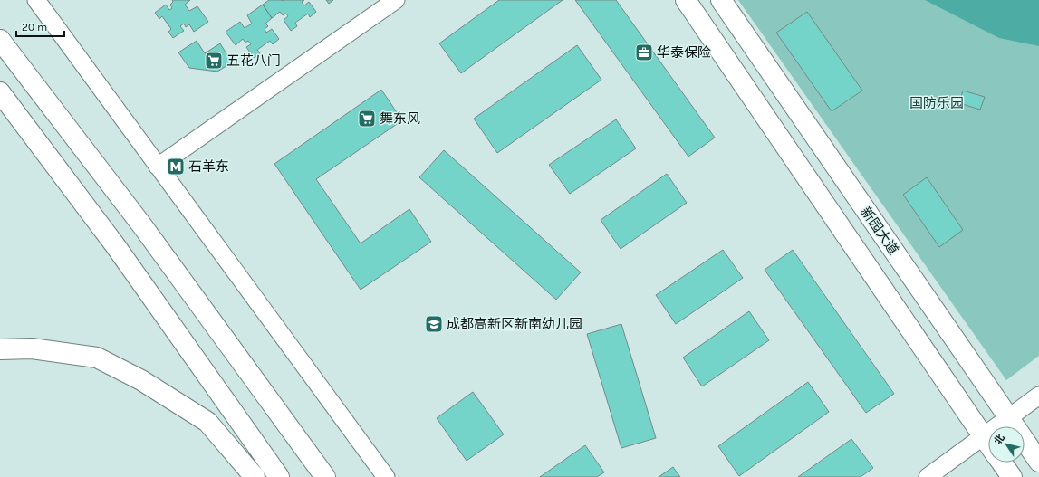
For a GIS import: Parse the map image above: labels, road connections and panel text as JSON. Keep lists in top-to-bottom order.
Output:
{
  "streets": {
    "main road": ["新园大道"]
  },
  "parks": ["国防乐园"],
  "places": {
    "office": ["华泰保险"],
    "supermarket": ["五花八门", "舞东风"],
    "metro station": ["石羊东"],
    "school or university": ["成都高新区新南幼儿园"]
  },
  "scale_bar": "20 m",
  "north": "top left"
}
